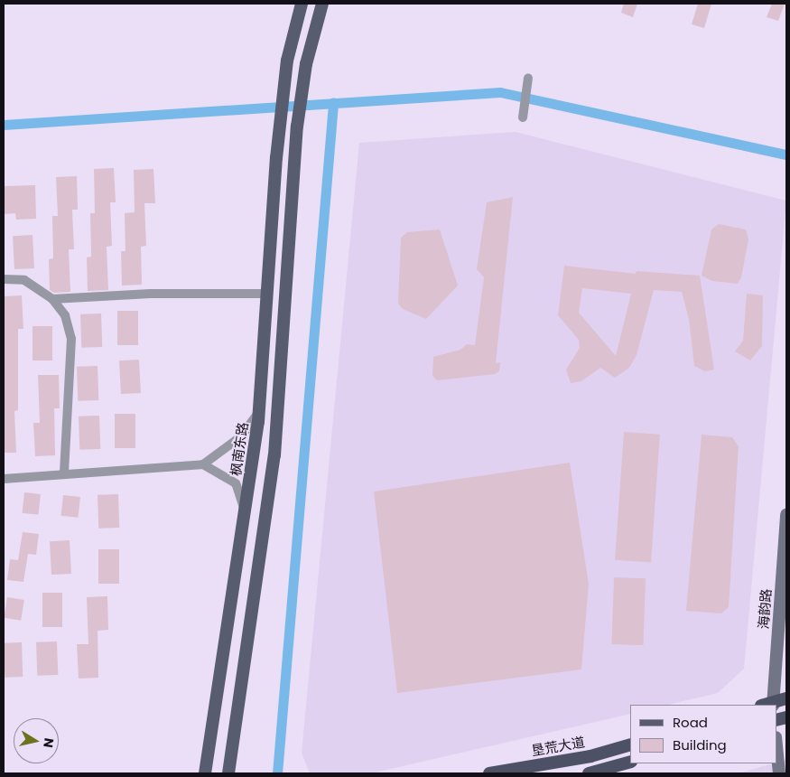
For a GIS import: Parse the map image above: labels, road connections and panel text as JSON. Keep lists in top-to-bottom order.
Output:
{
  "streets": {
    "highway": ["垦荒大道"],
    "main road": ["枫南东路", "海韵路"]
  },
  "legend": ["Road", "Building"],
  "north": "right"
}
